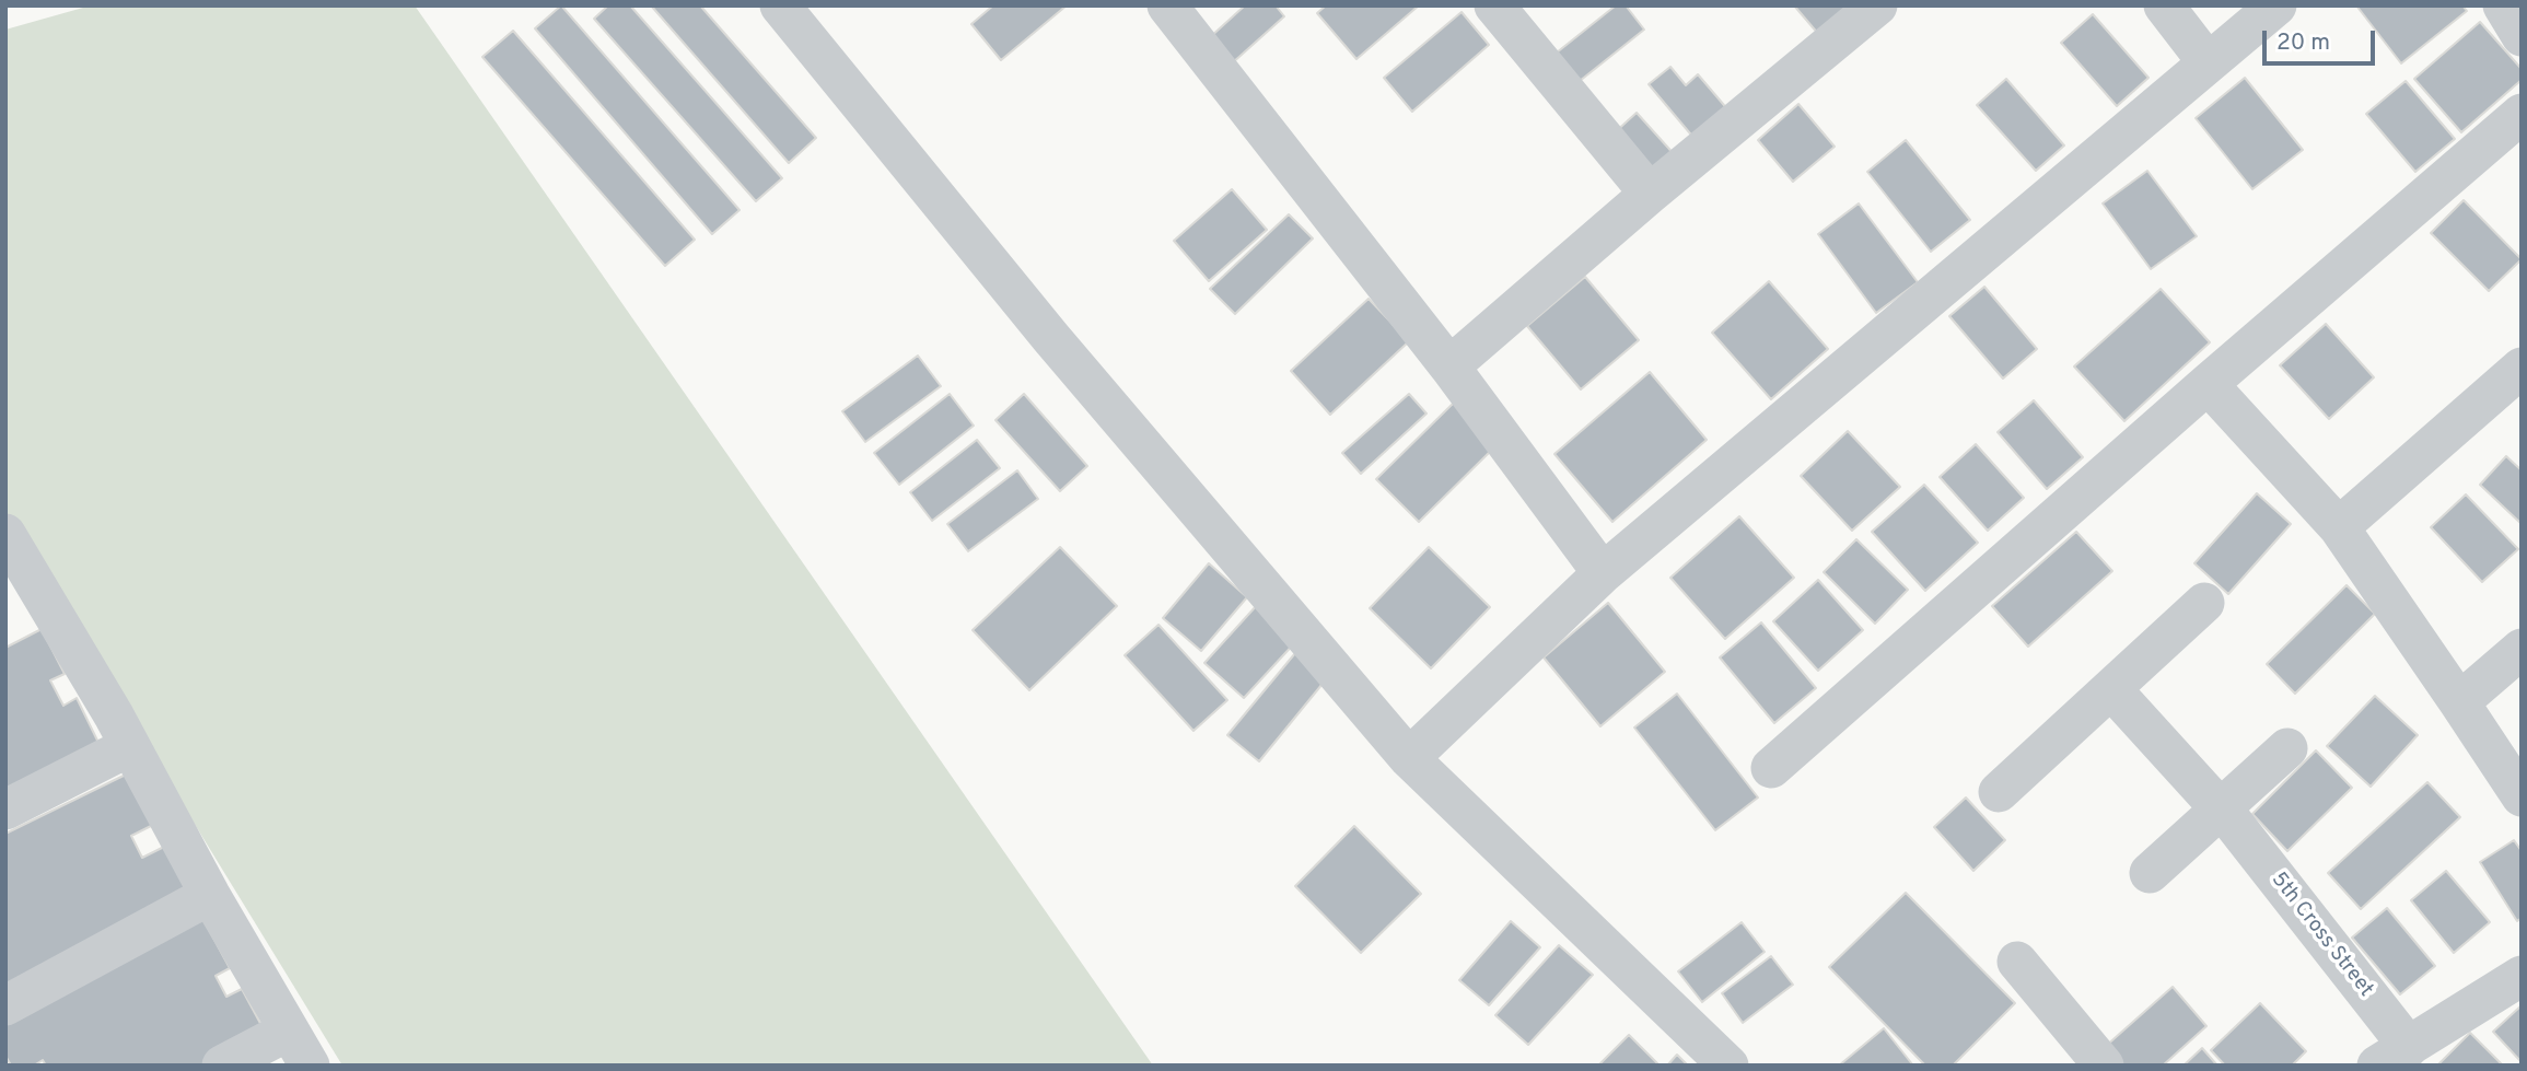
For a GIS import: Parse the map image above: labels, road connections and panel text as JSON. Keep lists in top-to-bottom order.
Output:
{
  "streets": {
    "street": ["5th Cross Street"]
  },
  "scale_bar": "20 m"
}
